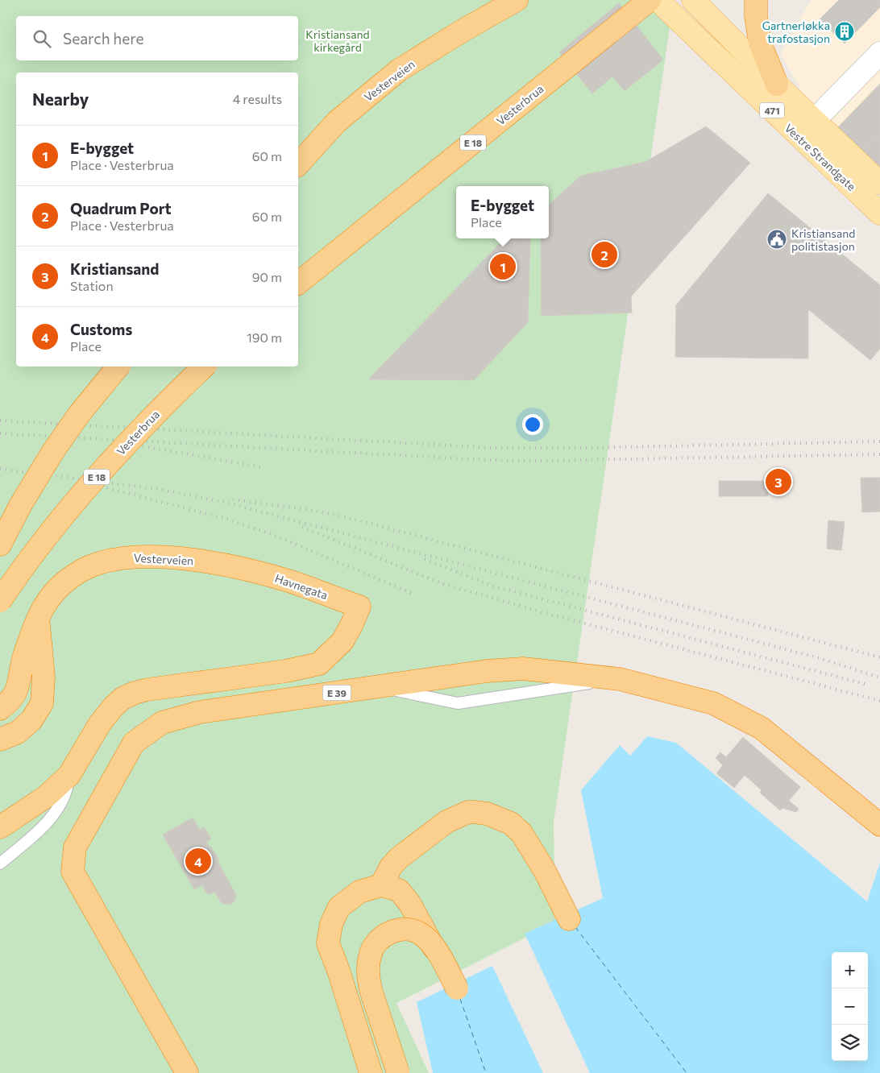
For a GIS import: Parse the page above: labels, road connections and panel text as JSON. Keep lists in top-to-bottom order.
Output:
{
  "streets": {
    "highway": [
      "Vesterveien",
      "Vesterbrua",
      "E 18",
      "Havnegata",
      "E 39"
    ],
    "main road": ["471", "Vestre Strandgate"]
  },
  "crossings": [
    ["Vesterveien", "Havnegata"]
  ],
  "parks": ["Kristiansand kirkegård"],
  "places": {
    "building": ["Gartnerløkka trafostasjon"],
    "public building": ["Kristiansand politistasjon"]
  },
  "page": {
    "search": "Search here",
    "heading": ["Nearby", "4 results"],
    "list": [
      {
        "mark": "1",
        "name": "E-bygget",
        "note": "Place · Vesterbrua",
        "value": "60 m"
      },
      {
        "mark": "2",
        "name": "Quadrum Port",
        "note": "Place · Vesterbrua",
        "value": "60 m"
      },
      {
        "mark": "3",
        "name": "Kristiansand",
        "note": "Station",
        "value": "90 m"
      },
      {
        "mark": "4",
        "name": "Customs",
        "note": "Place",
        "value": "190 m"
      }
    ],
    "popup": ["E-bygget", "Place"],
    "pins": [
      "2",
      "1",
      "3",
      "4"
    ],
    "map_buttons": ["+", "−"]
  }
}
